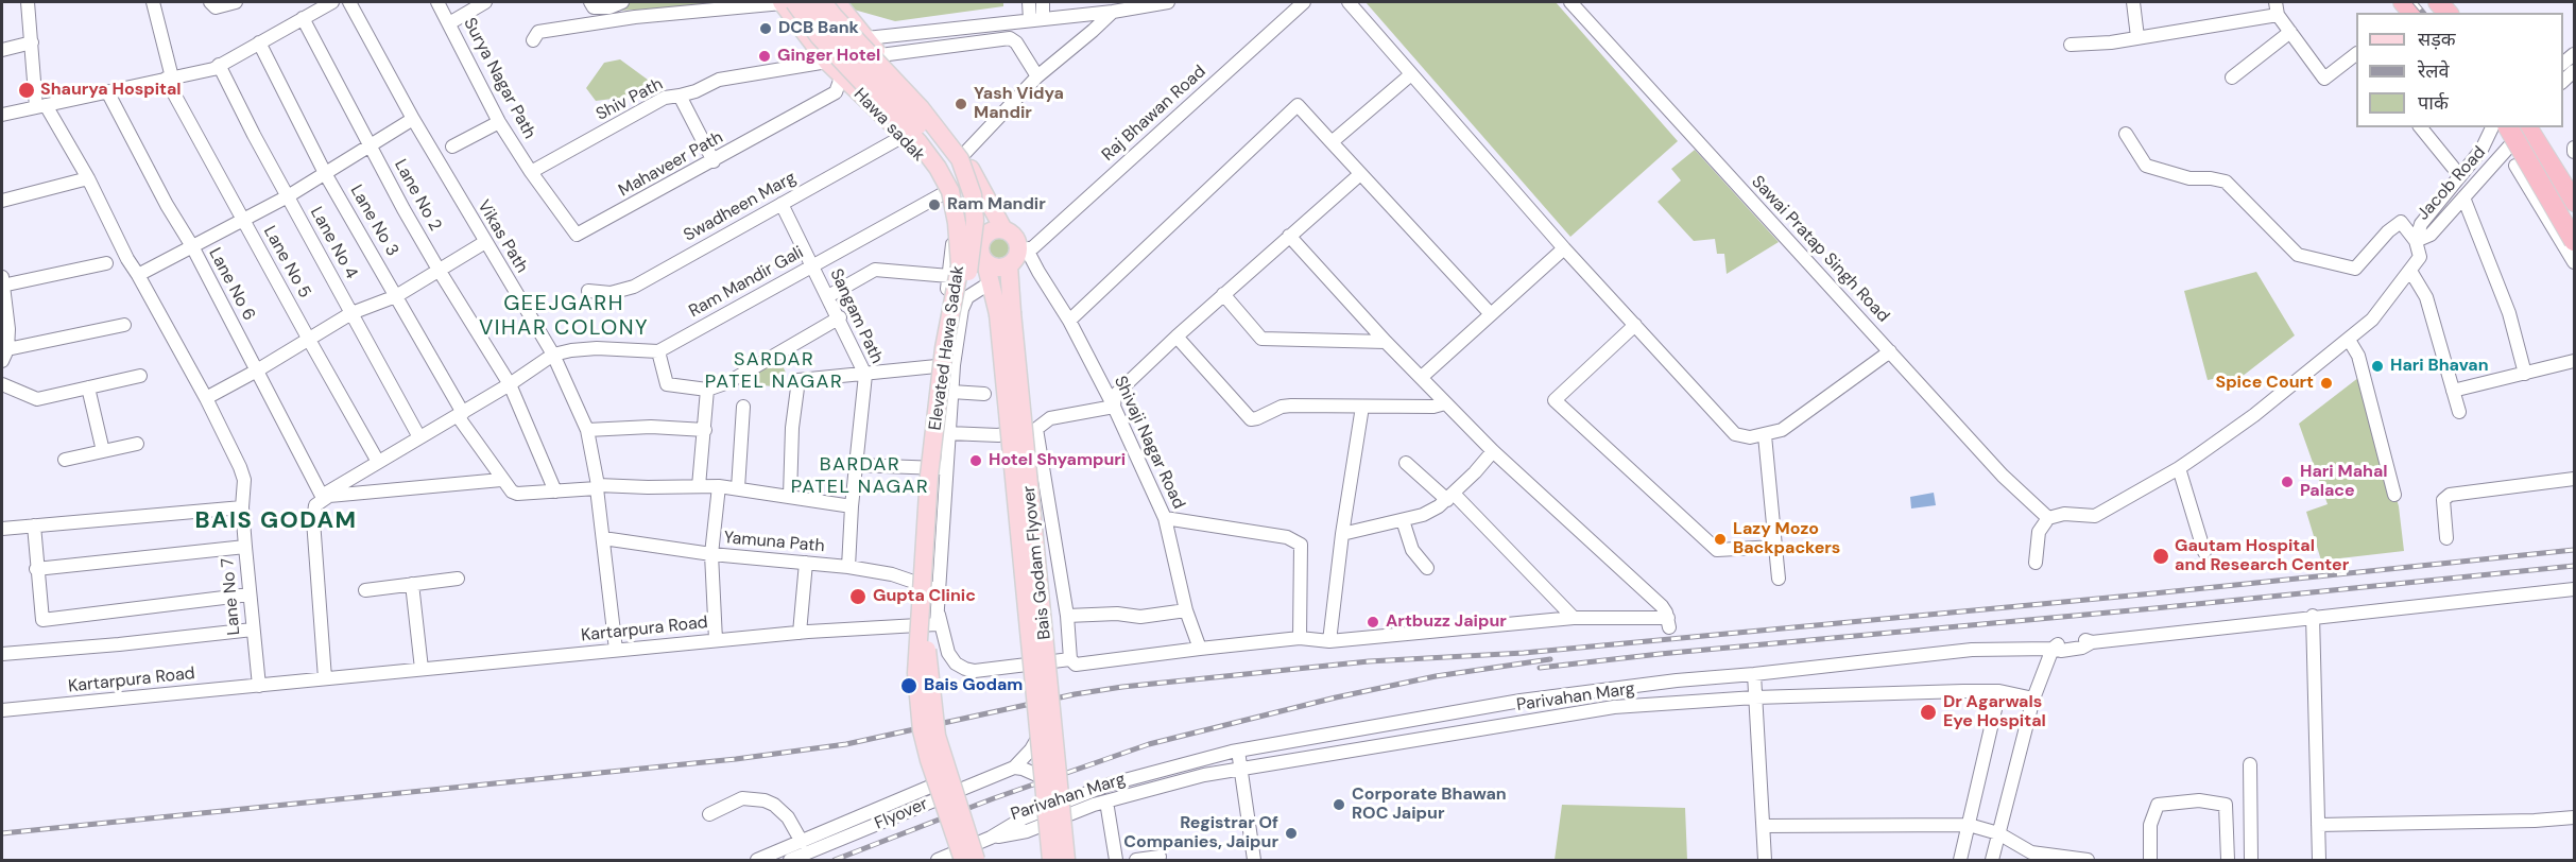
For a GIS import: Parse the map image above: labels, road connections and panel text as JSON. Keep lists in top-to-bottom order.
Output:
{
  "streets": {
    "main road": ["Hawa sadak", "Elevated Hawa Sadak", "Bais Godam Flyover"],
    "street": [
      "Surya Nagar Path",
      "Shiv Path",
      "Raj Bhawan Road",
      "Mahaveer Path",
      "Jacob Road",
      "Lane No 2",
      "Swadheen Marg",
      "Lane No 3",
      "Vikas Path",
      "Lane No 4",
      "Sawai Pratap Singh Road",
      "Lane No 5",
      "Ram Mandir Gali",
      "Lane No 6",
      "Sangam Path",
      "Shivaji Nagar Road",
      "Yamuna Path",
      "Lane No 7",
      "Kartarpura Road",
      "Parivahan Marg",
      "Flyover"
    ]
  },
  "crossings": [
    ["Surya Nagar Path", "Shiv Path"],
    ["Surya Nagar Path", "Mahaveer Path"],
    ["Shiv Path", "Mahaveer Path"],
    ["Raj Bhawan Road", "Hawa sadak"],
    ["Raj Bhawan Road", "Shivaji Nagar Road"],
    ["Raj Bhawan Road", "Bais Godam Flyover"],
    ["Hawa sadak", "Mahaveer Path"],
    ["Hawa sadak", "Swadheen Marg"],
    ["Hawa sadak", "Ram Mandir Gali"],
    ["Hawa sadak", "Elevated Hawa Sadak"],
    ["Hawa sadak", "Shivaji Nagar Road"],
    ["Hawa sadak", "Bais Godam Flyover"],
    ["Swadheen Marg", "Sangam Path"],
    ["Vikas Path", "Yamuna Path"],
    ["Vikas Path", "Kartarpura Road"],
    ["Lane No 5", "Lane No 6"],
    ["Ram Mandir Gali", "Sangam Path"],
    ["Sangam Path", "Yamuna Path"],
    ["Shivaji Nagar Road", "Bais Godam Flyover"],
    ["Bais Godam Flyover", "Flyover"],
    ["Lane No 7", "Kartarpura Road"]
  ],
  "districts": [
    "GEEJGARH VIHAR COLONY",
    "SARDAR PATEL NAGAR",
    "BARDAR PATEL NAGAR",
    "BAIS GODAM"
  ],
  "places": [
    "DCB Bank",
    "Ginger Hotel",
    "Shaurya Hospital",
    "Yash Vidya Mandir",
    "Ram Mandir",
    "Hari Bhavan",
    "Spice Court",
    "Hotel Shyampuri",
    "Hari Mahal Palace",
    "Lazy Mozo Backpackers",
    "Gautam Hospital and Research Center",
    "Gupta Clinic",
    "Artbuzz Jaipur",
    "Bais Godam",
    "Dr Agarwals Eye Hospital",
    "Corporate Bhawan ROC Jaipur",
    "Registrar Of Companies, Jaipur"
  ],
  "legend": ["सड़क", "रेलवे", "पार्क"]
}
